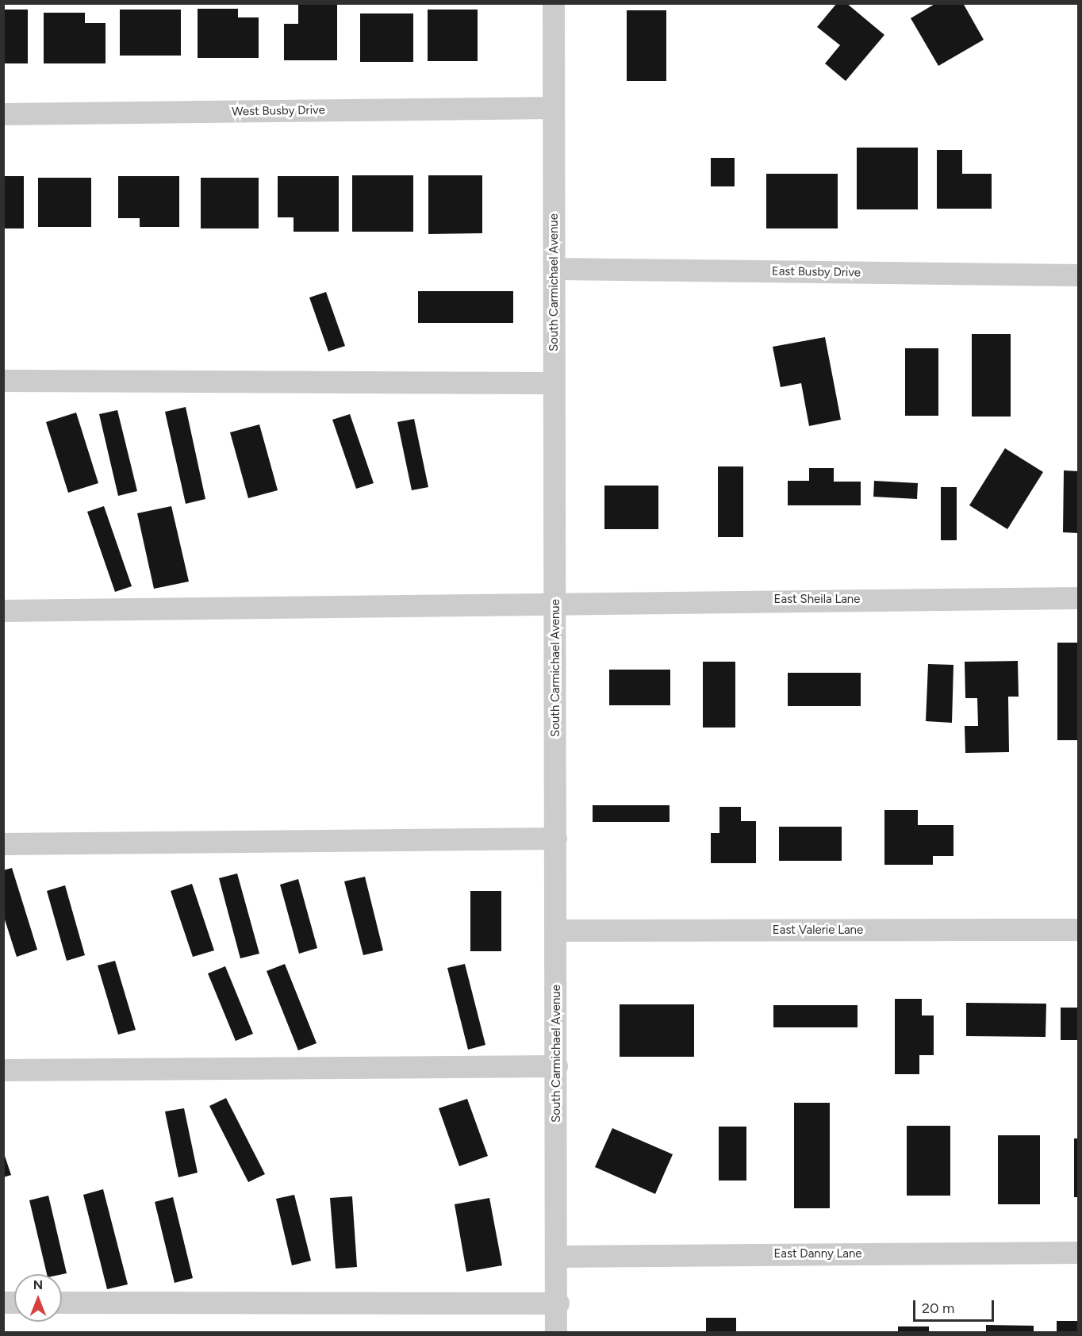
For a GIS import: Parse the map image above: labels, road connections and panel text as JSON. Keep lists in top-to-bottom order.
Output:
{
  "streets": {
    "street": [
      "West Busby Drive",
      "East Busby Drive",
      "South Carmichael Avenue",
      "East Sheila Lane",
      "East Valerie Lane",
      "East Danny Lane"
    ]
  },
  "crossings": [
    ["West Busby Drive", "South Carmichael Avenue"],
    ["East Busby Drive", "South Carmichael Avenue"],
    ["South Carmichael Avenue", "East Sheila Lane"],
    ["South Carmichael Avenue", "East Valerie Lane"],
    ["South Carmichael Avenue", "East Danny Lane"]
  ],
  "scale_bar": "20 m",
  "north": "top"
}
